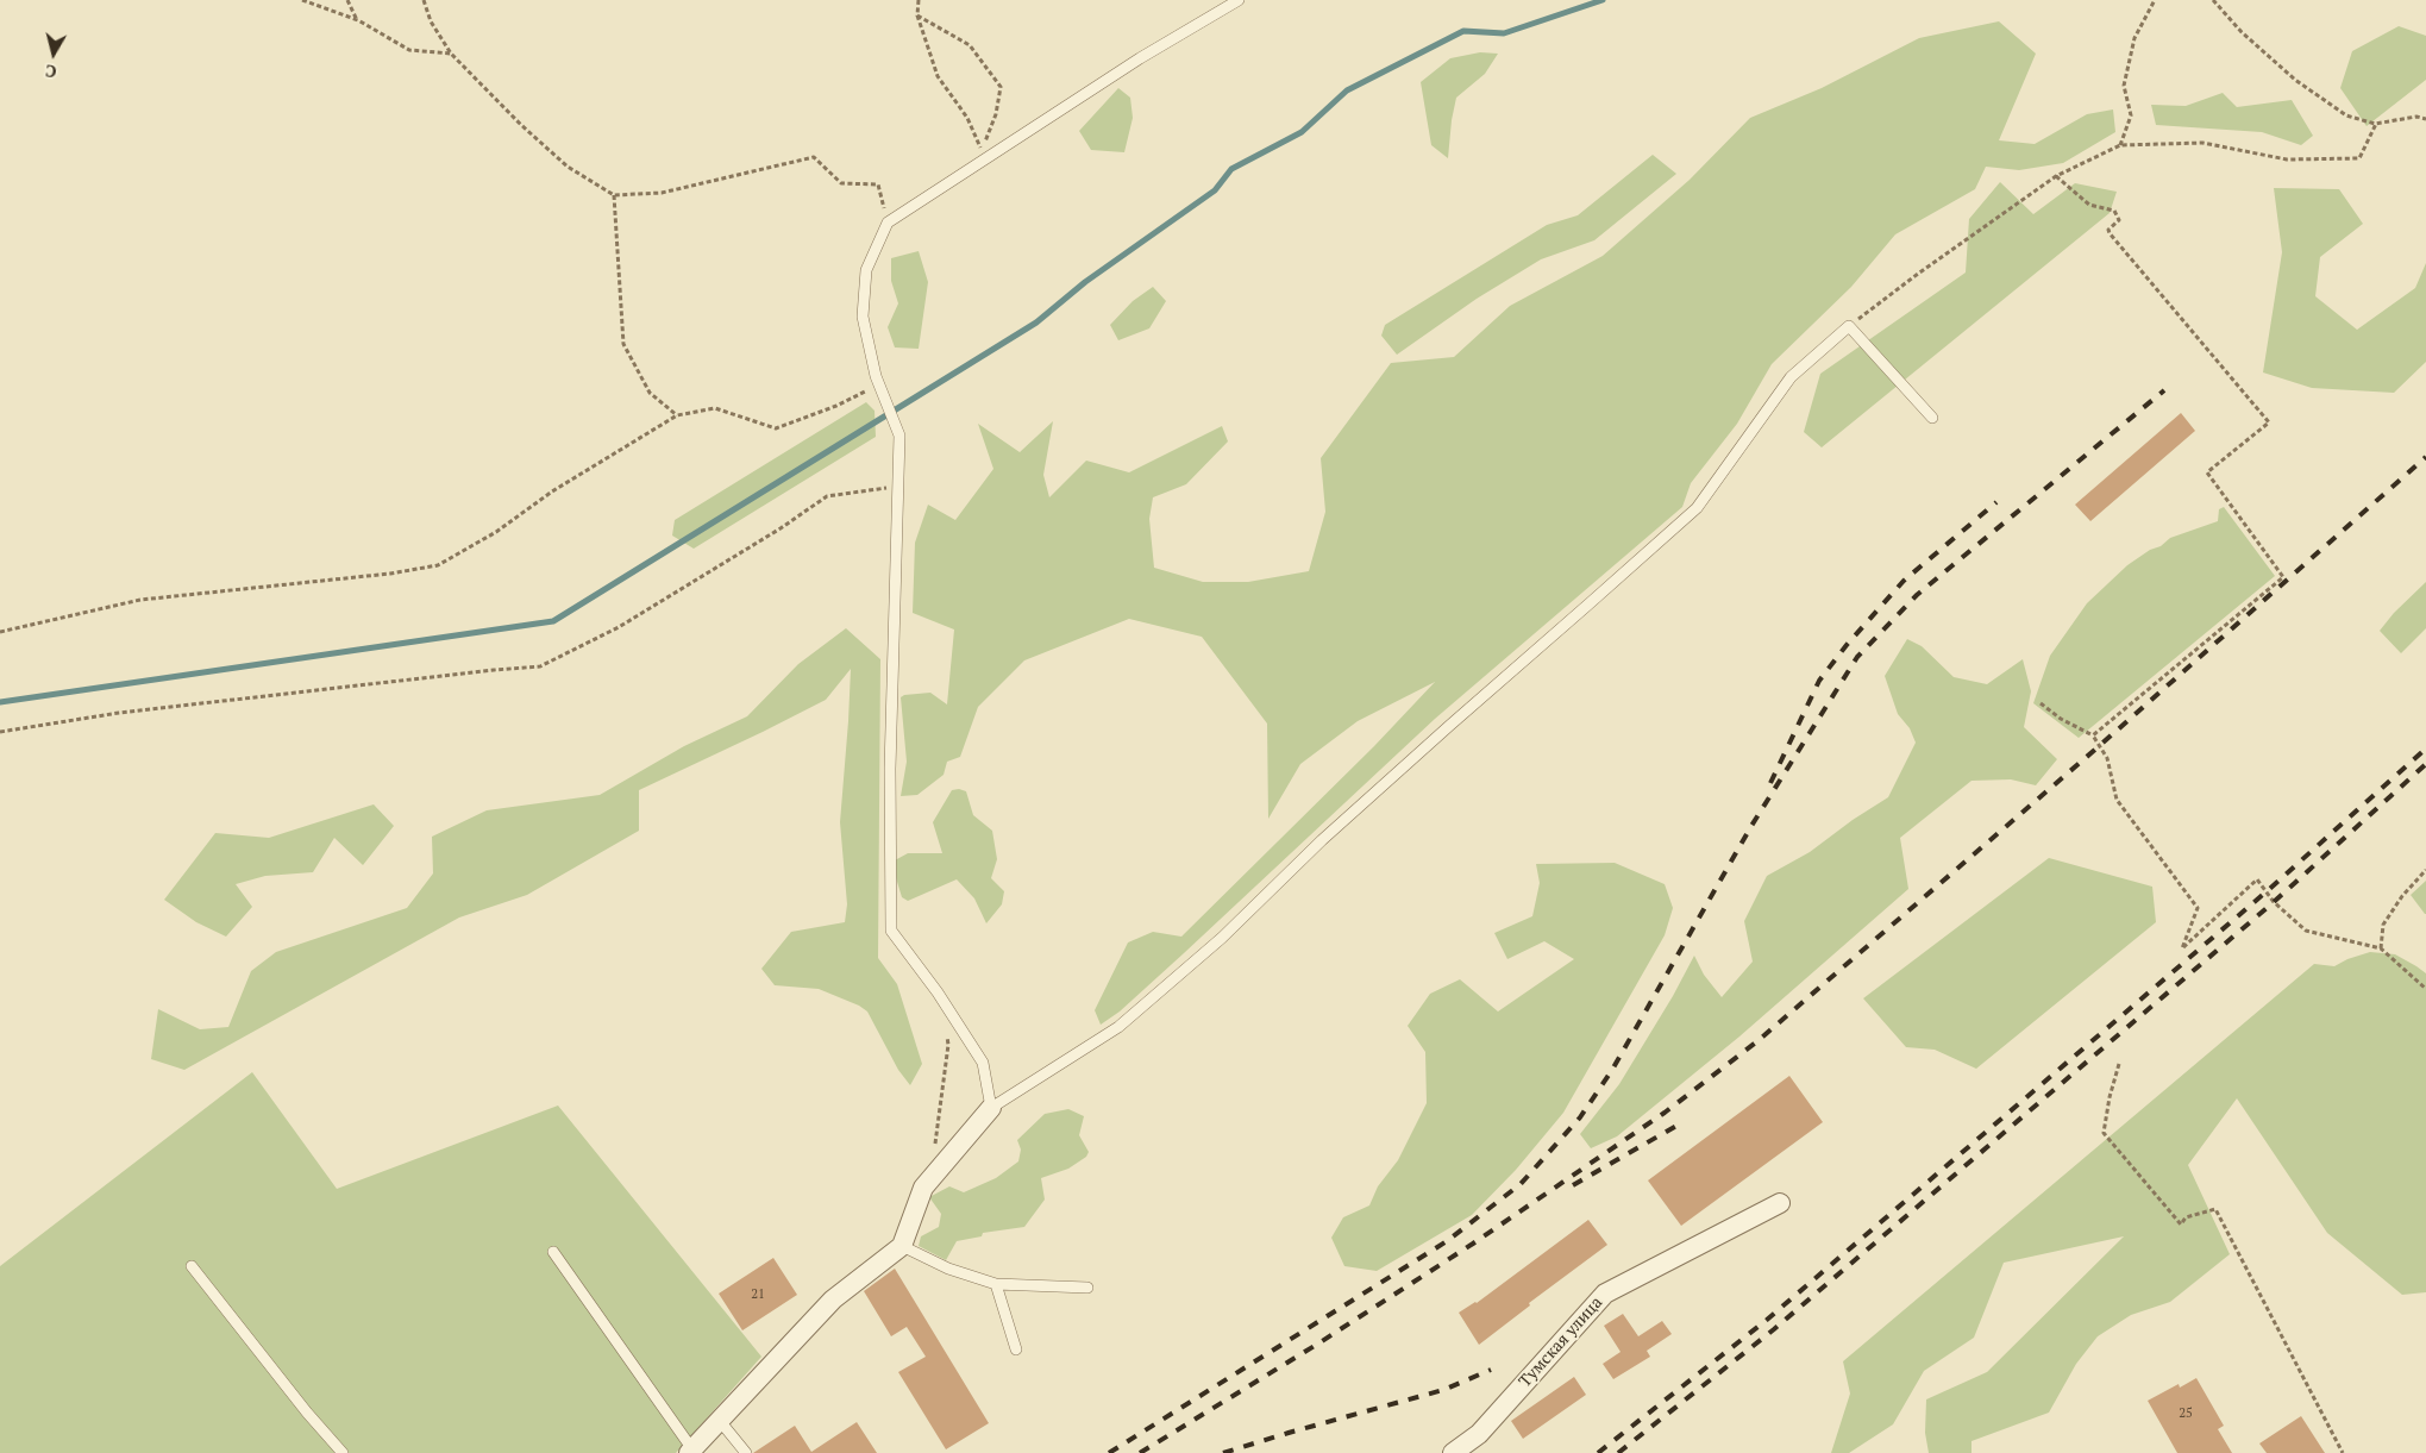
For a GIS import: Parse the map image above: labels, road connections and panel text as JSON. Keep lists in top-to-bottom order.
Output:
{
  "streets": {
    "street": ["Тумская улица"]
  },
  "house_numbers": ["21", "25"],
  "north": "bottom"
}
